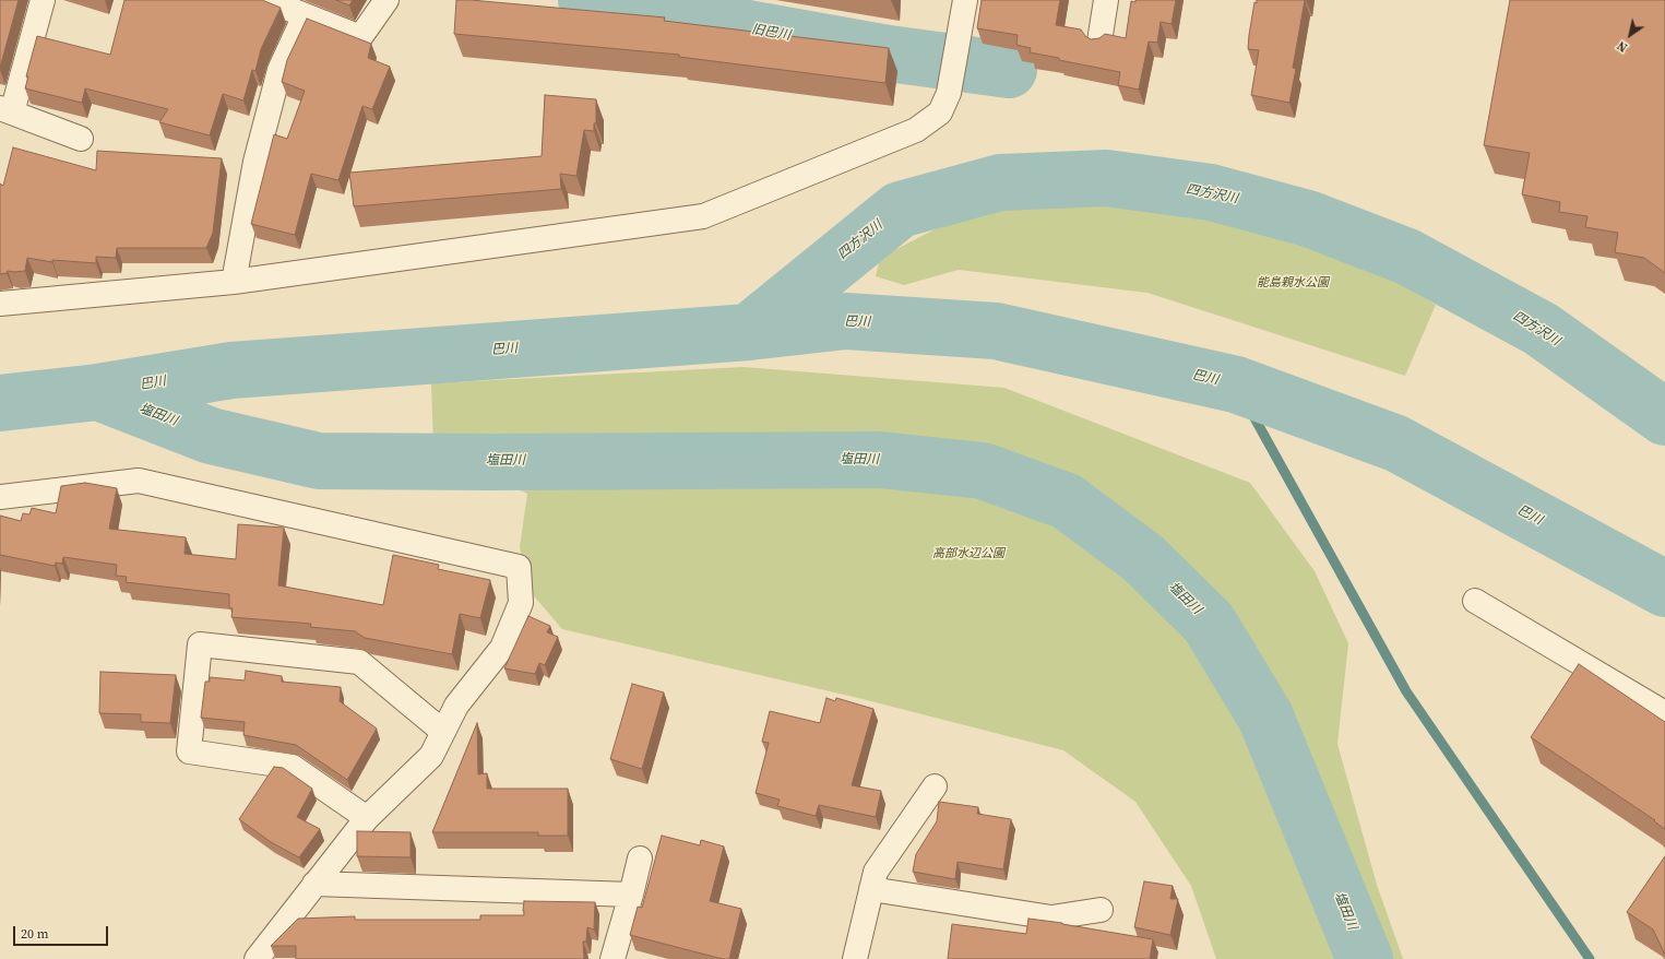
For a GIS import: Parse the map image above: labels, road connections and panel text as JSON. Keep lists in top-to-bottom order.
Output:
{
  "water": [
    "旧巴川",
    "四方沢川",
    "巴川",
    "塩田川"
  ],
  "parks": ["能島親水公園", "高部水辺公園"],
  "scale_bar": "20 m",
  "north": "bottom left"
}
